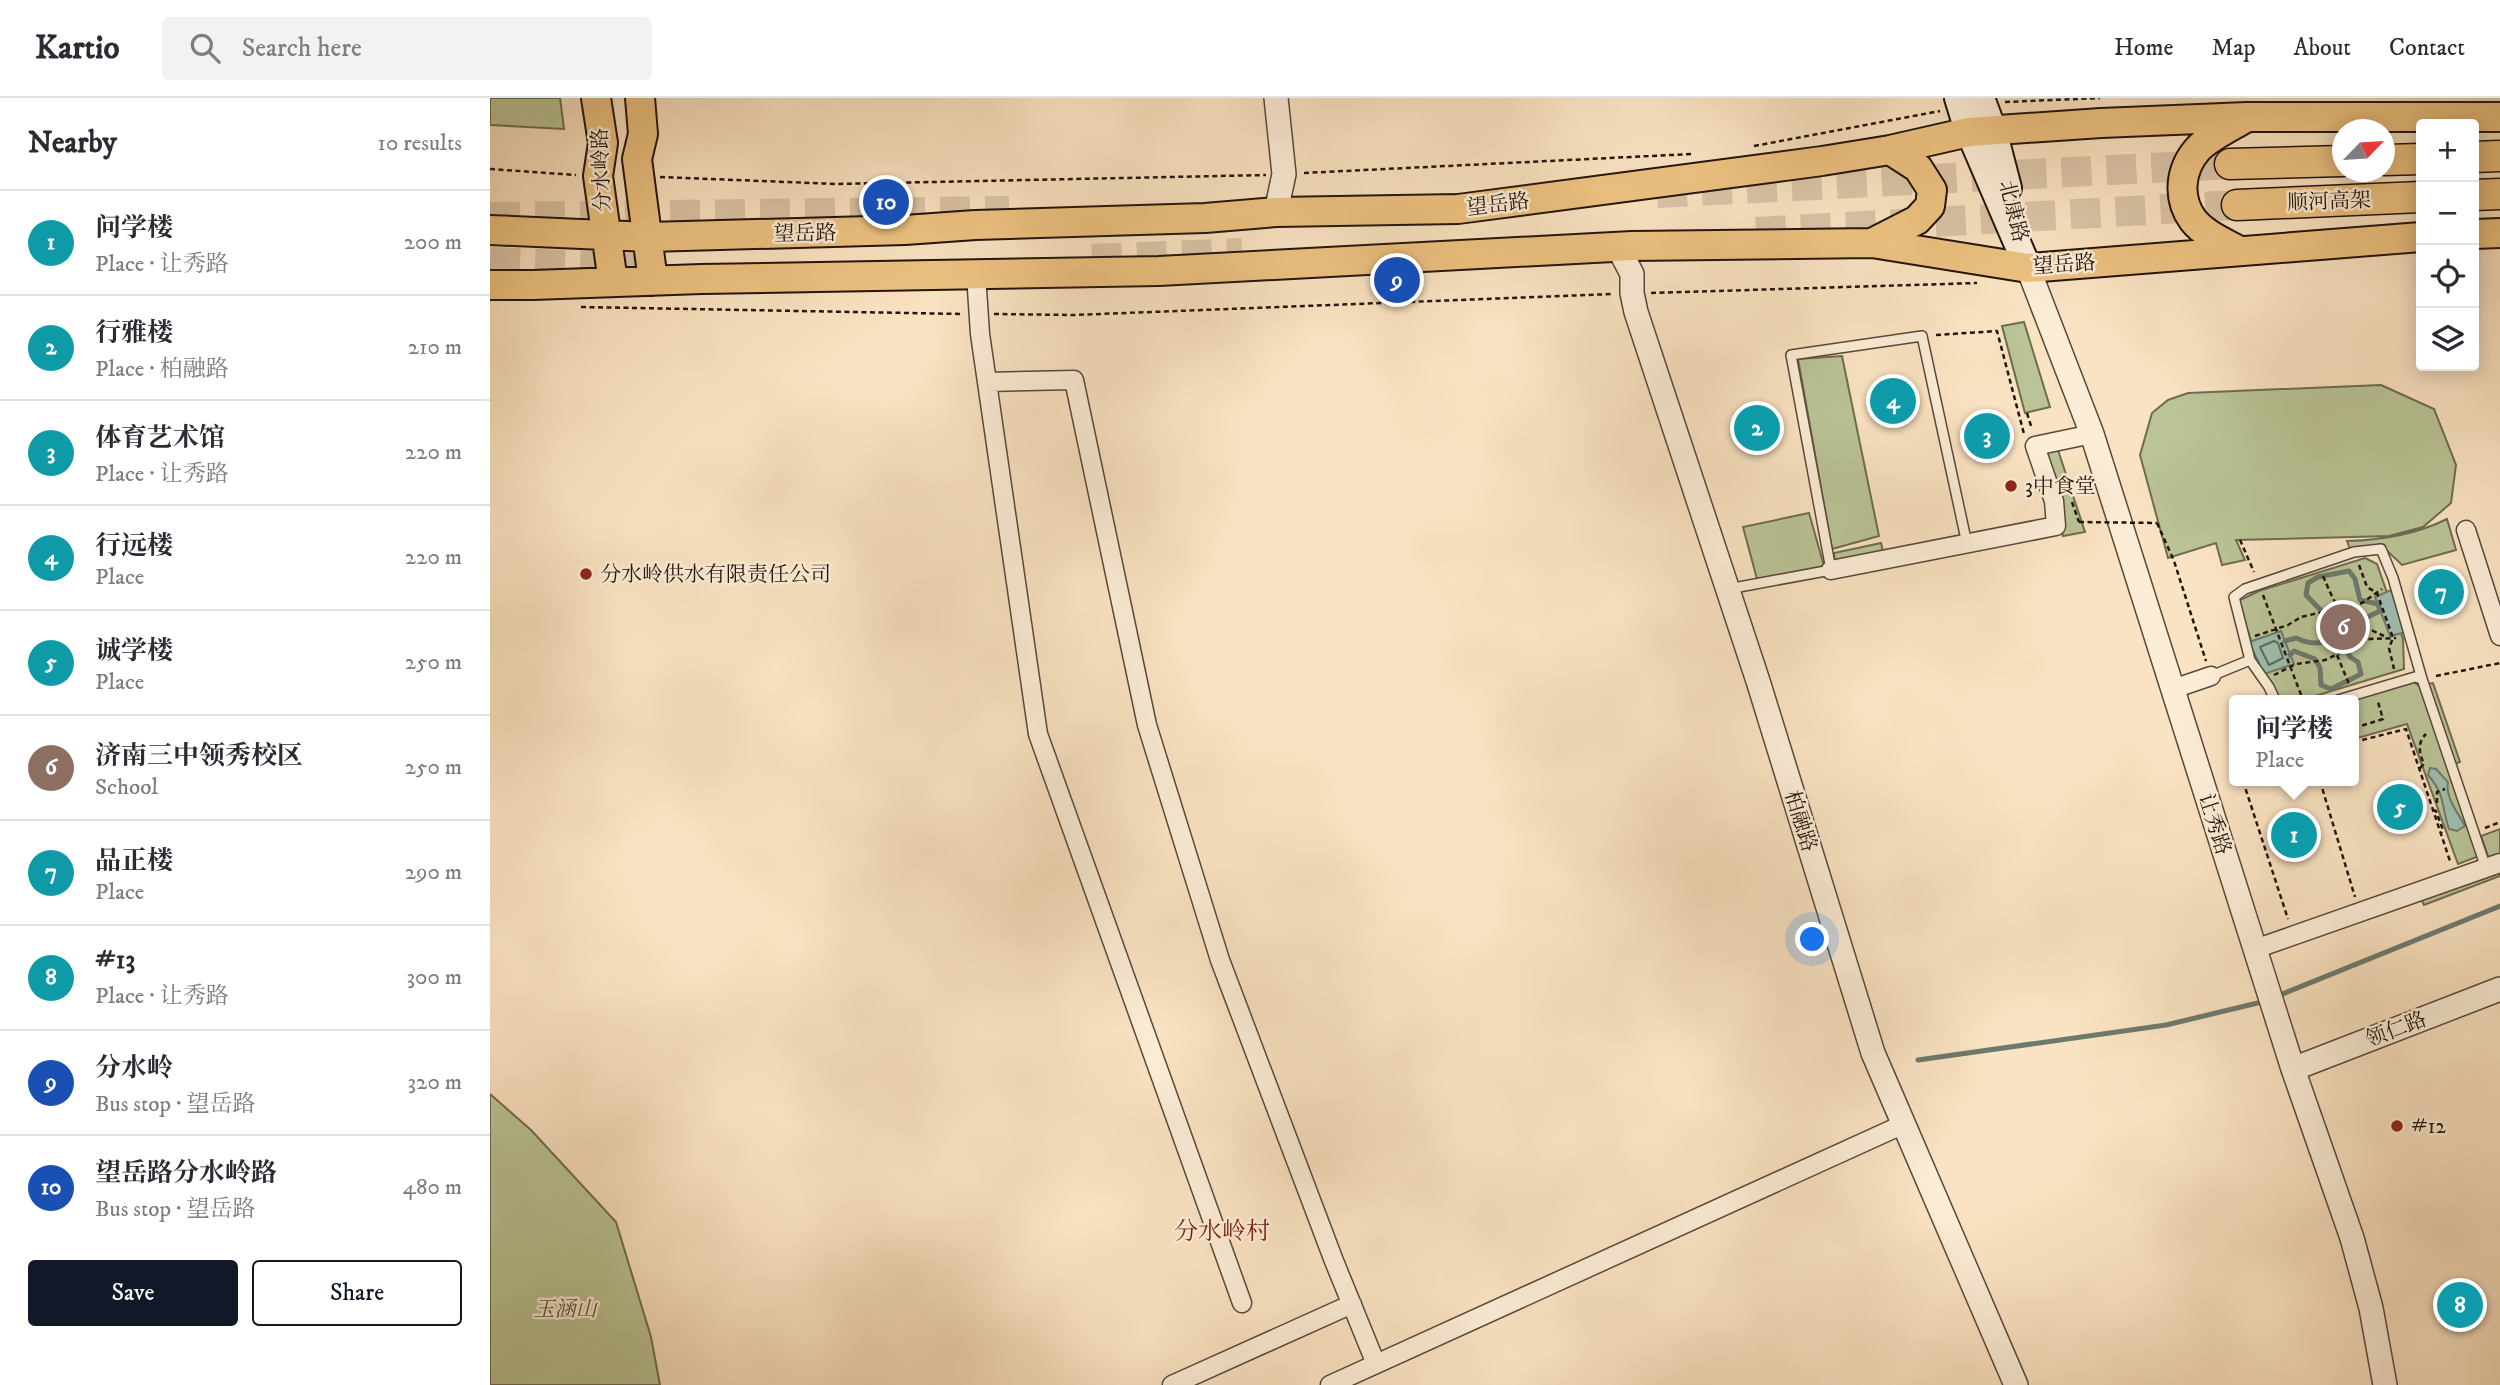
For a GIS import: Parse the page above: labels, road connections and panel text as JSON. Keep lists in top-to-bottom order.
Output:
{
  "streets": {
    "highway": ["顺河高架"],
    "main road": ["分水岭路", "望岳路", "北康路"],
    "street": ["柏融路", "让秀路", "领仁路"]
  },
  "crossings": [
    ["分水岭路", "望岳路"],
    ["望岳路", "北康路"],
    ["望岳路", "柏融路"],
    ["望岳路", "让秀路"],
    ["北康路", "让秀路"],
    ["让秀路", "领仁路"]
  ],
  "districts": ["分水岭村"],
  "parks": ["玉涵山"],
  "places": ["3中食堂", "分水岭供水有限责任公司", "#12"],
  "north": "top right",
  "page": {
    "header": "Kartio",
    "search": "Search here",
    "nav": [
      "Home",
      "Map",
      "About",
      "Contact"
    ],
    "heading": ["Nearby", "10 results"],
    "map_buttons": ["+", "−"],
    "pins": [
      "10",
      "9",
      "4",
      "2",
      "3",
      "7",
      "6",
      "5",
      "1",
      "8"
    ],
    "list": [
      {
        "mark": "1",
        "name": "问学楼",
        "note": "Place · 让秀路",
        "value": "200 m"
      },
      {
        "mark": "2",
        "name": "行雅楼",
        "note": "Place · 柏融路",
        "value": "210 m"
      },
      {
        "mark": "3",
        "name": "体育艺术馆",
        "note": "Place · 让秀路",
        "value": "220 m"
      },
      {
        "mark": "4",
        "name": "行远楼",
        "note": "Place",
        "value": "220 m"
      },
      {
        "mark": "5",
        "name": "诚学楼",
        "note": "Place",
        "value": "250 m"
      },
      {
        "mark": "6",
        "name": "济南三中领秀校区",
        "note": "School",
        "value": "250 m"
      },
      {
        "mark": "7",
        "name": "品正楼",
        "note": "Place",
        "value": "290 m"
      },
      {
        "mark": "8",
        "name": "#13",
        "note": "Place · 让秀路",
        "value": "300 m"
      },
      {
        "mark": "9",
        "name": "分水岭",
        "note": "Bus stop · 望岳路",
        "value": "320 m"
      },
      {
        "mark": "10",
        "name": "望岳路分水岭路",
        "note": "Bus stop · 望岳路",
        "value": "480 m"
      }
    ],
    "popup": ["问学楼", "Place"],
    "buttons": ["Save", "Share"]
  }
}
